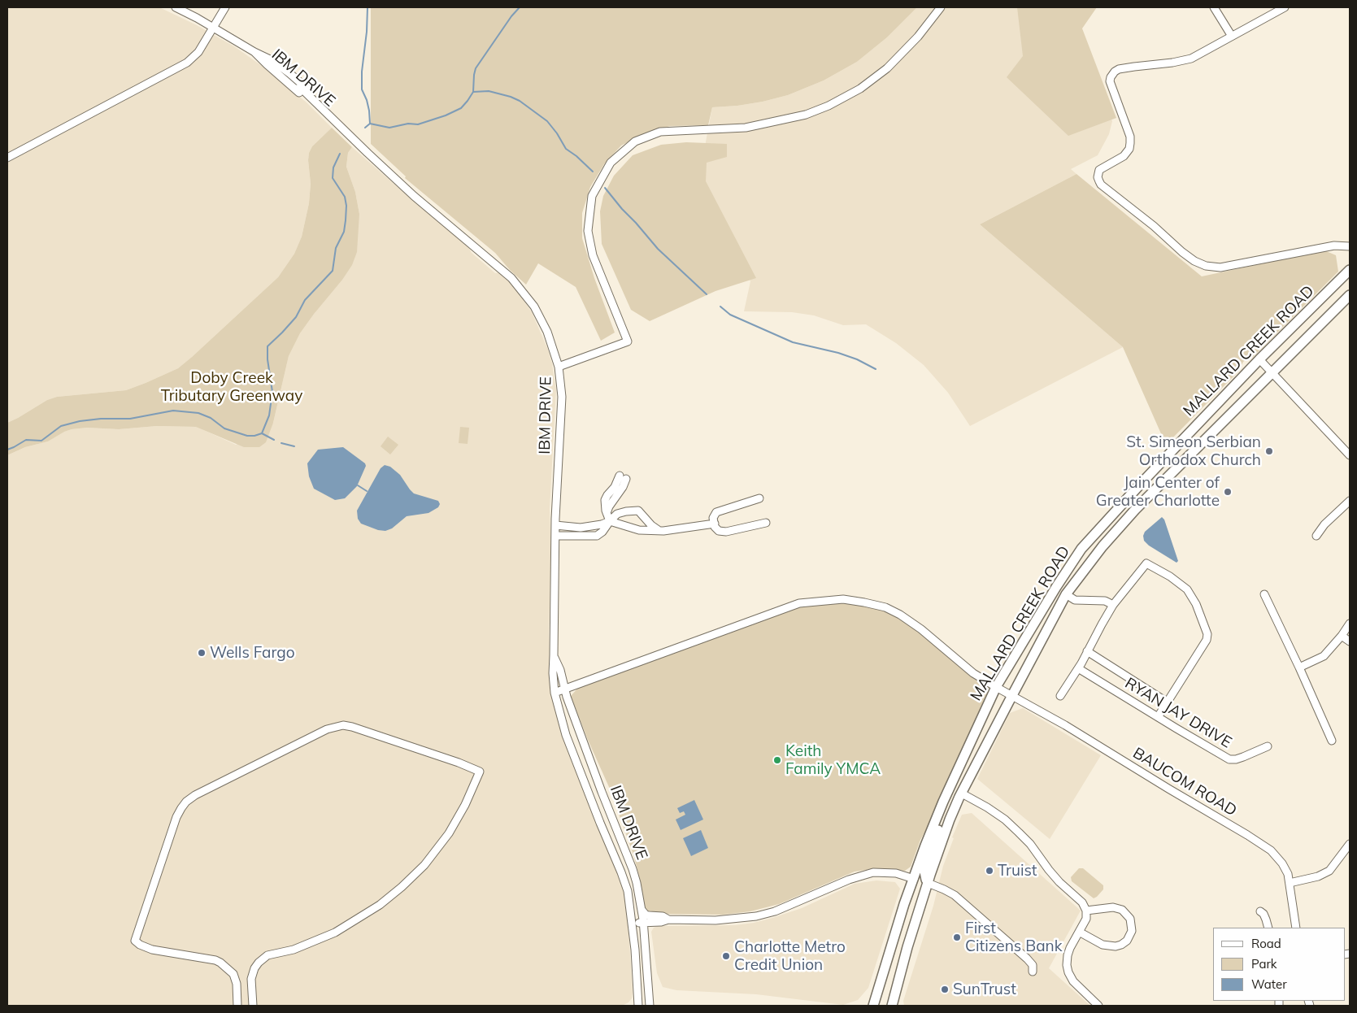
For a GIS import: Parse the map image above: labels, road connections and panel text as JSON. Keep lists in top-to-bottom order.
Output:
{
  "streets": {
    "main road": ["MALLARD CREEK ROAD"],
    "street": ["IBM DRIVE", "RYAN JAY DRIVE", "BAUCOM ROAD"]
  },
  "crossings": [
    ["IBM DRIVE", "BAUCOM ROAD"],
    ["MALLARD CREEK ROAD", "BAUCOM ROAD"]
  ],
  "parks": ["Doby Creek Tributary Greenway"],
  "places": [
    "St. Simeon Serbian Orthodox Church",
    "Jain Center of Greater Charlotte",
    "Wells Fargo",
    "Keith Family YMCA",
    "Truist",
    "First Citizens Bank",
    "Charlotte Metro Credit Union",
    "SunTrust"
  ],
  "legend": ["Road", "Park", "Water"]
}
